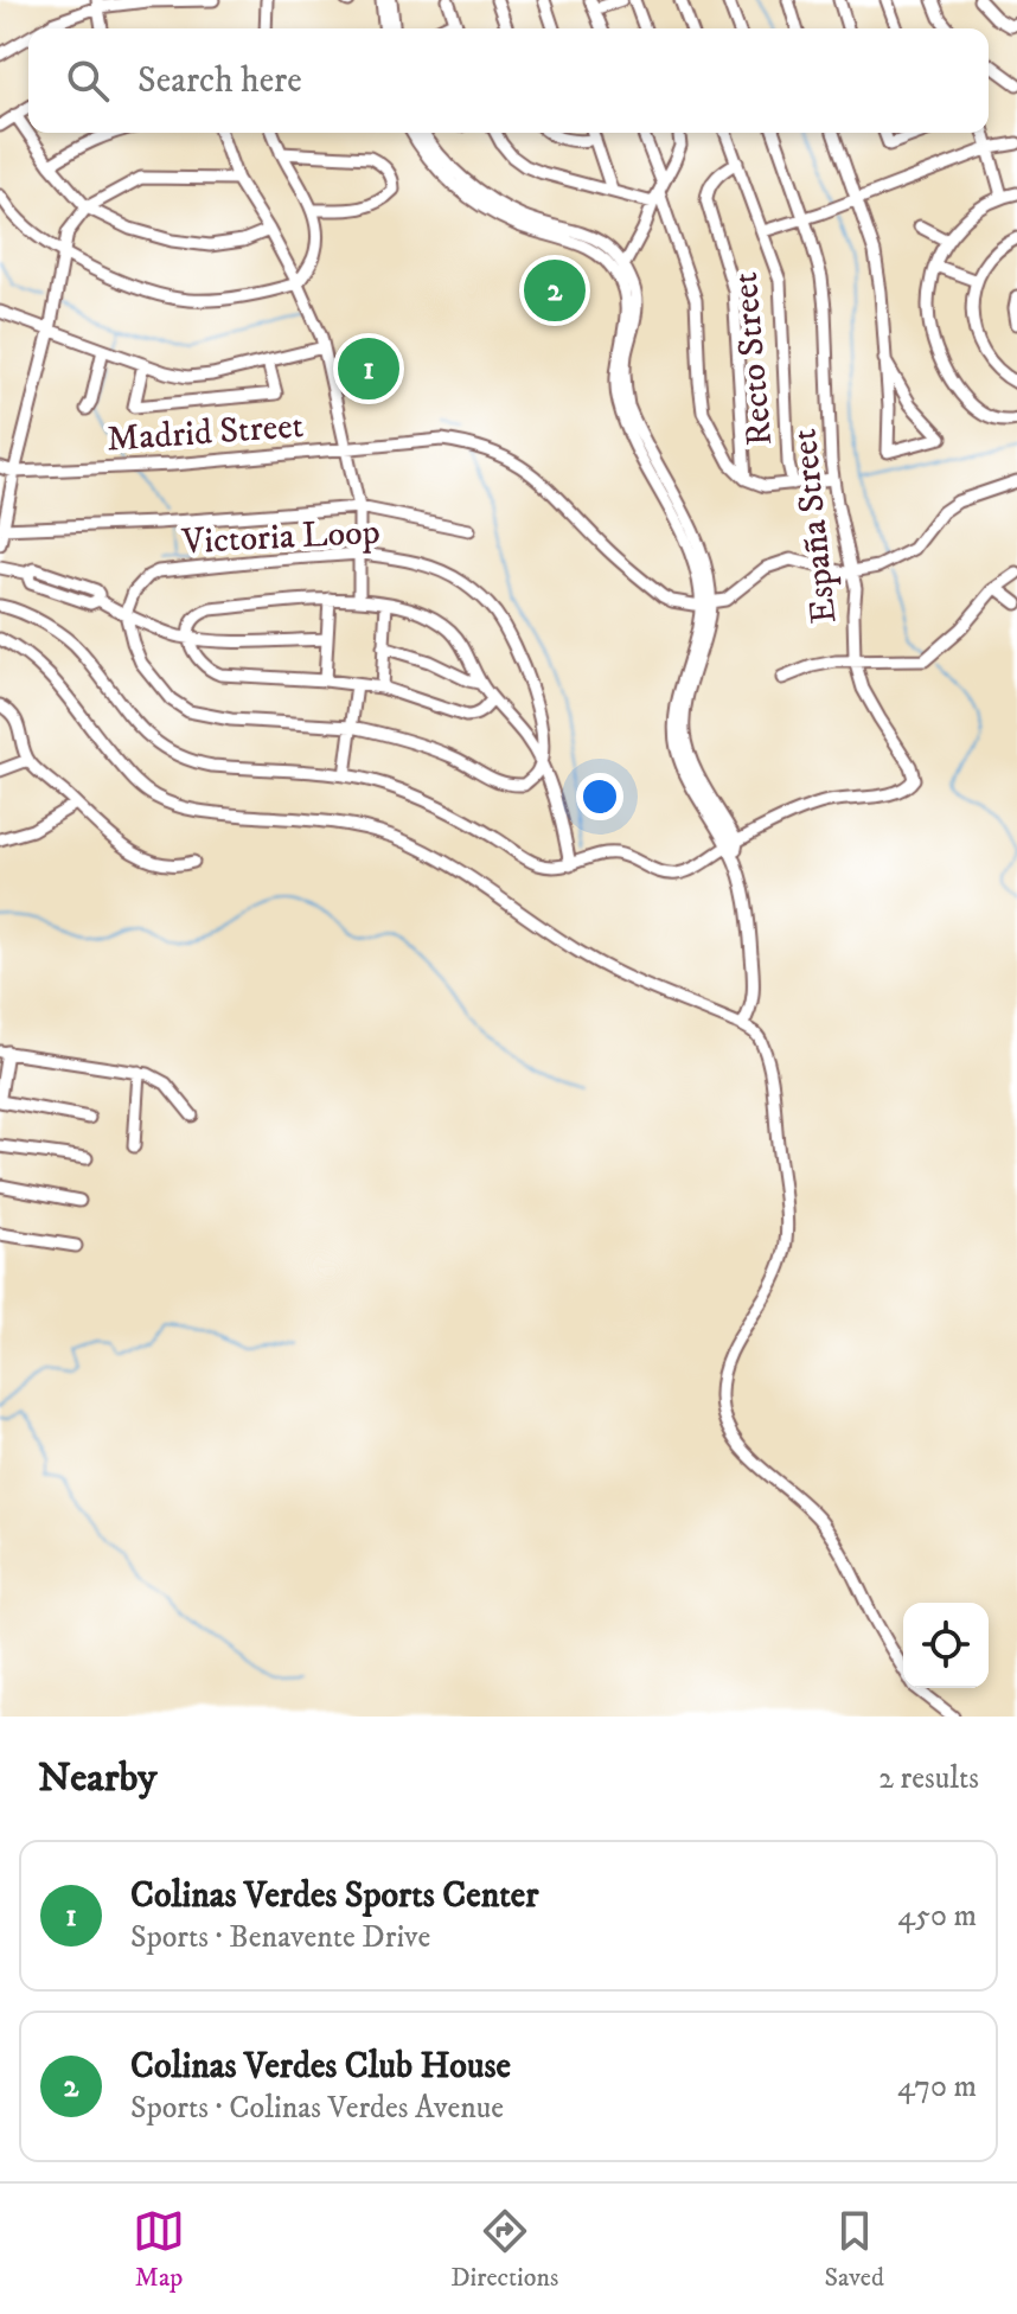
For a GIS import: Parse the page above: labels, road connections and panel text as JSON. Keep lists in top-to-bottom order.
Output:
{
  "streets": {
    "street": [
      "Recto Street",
      "Madrid Street",
      "España Street",
      "Victoria Loop"
    ]
  },
  "page": {
    "search": "Search here",
    "pins": ["2", "1"],
    "heading": ["Nearby", "2 results"],
    "list": [
      {
        "mark": "1",
        "name": "Colinas Verdes Sports Center",
        "note": "Sports · Benavente Drive",
        "value": "450 m"
      },
      {
        "mark": "2",
        "name": "Colinas Verdes Club House",
        "note": "Sports · Colinas Verdes Avenue",
        "value": "470 m"
      }
    ],
    "nav": ["Map", "Directions", "Saved"]
  }
}
